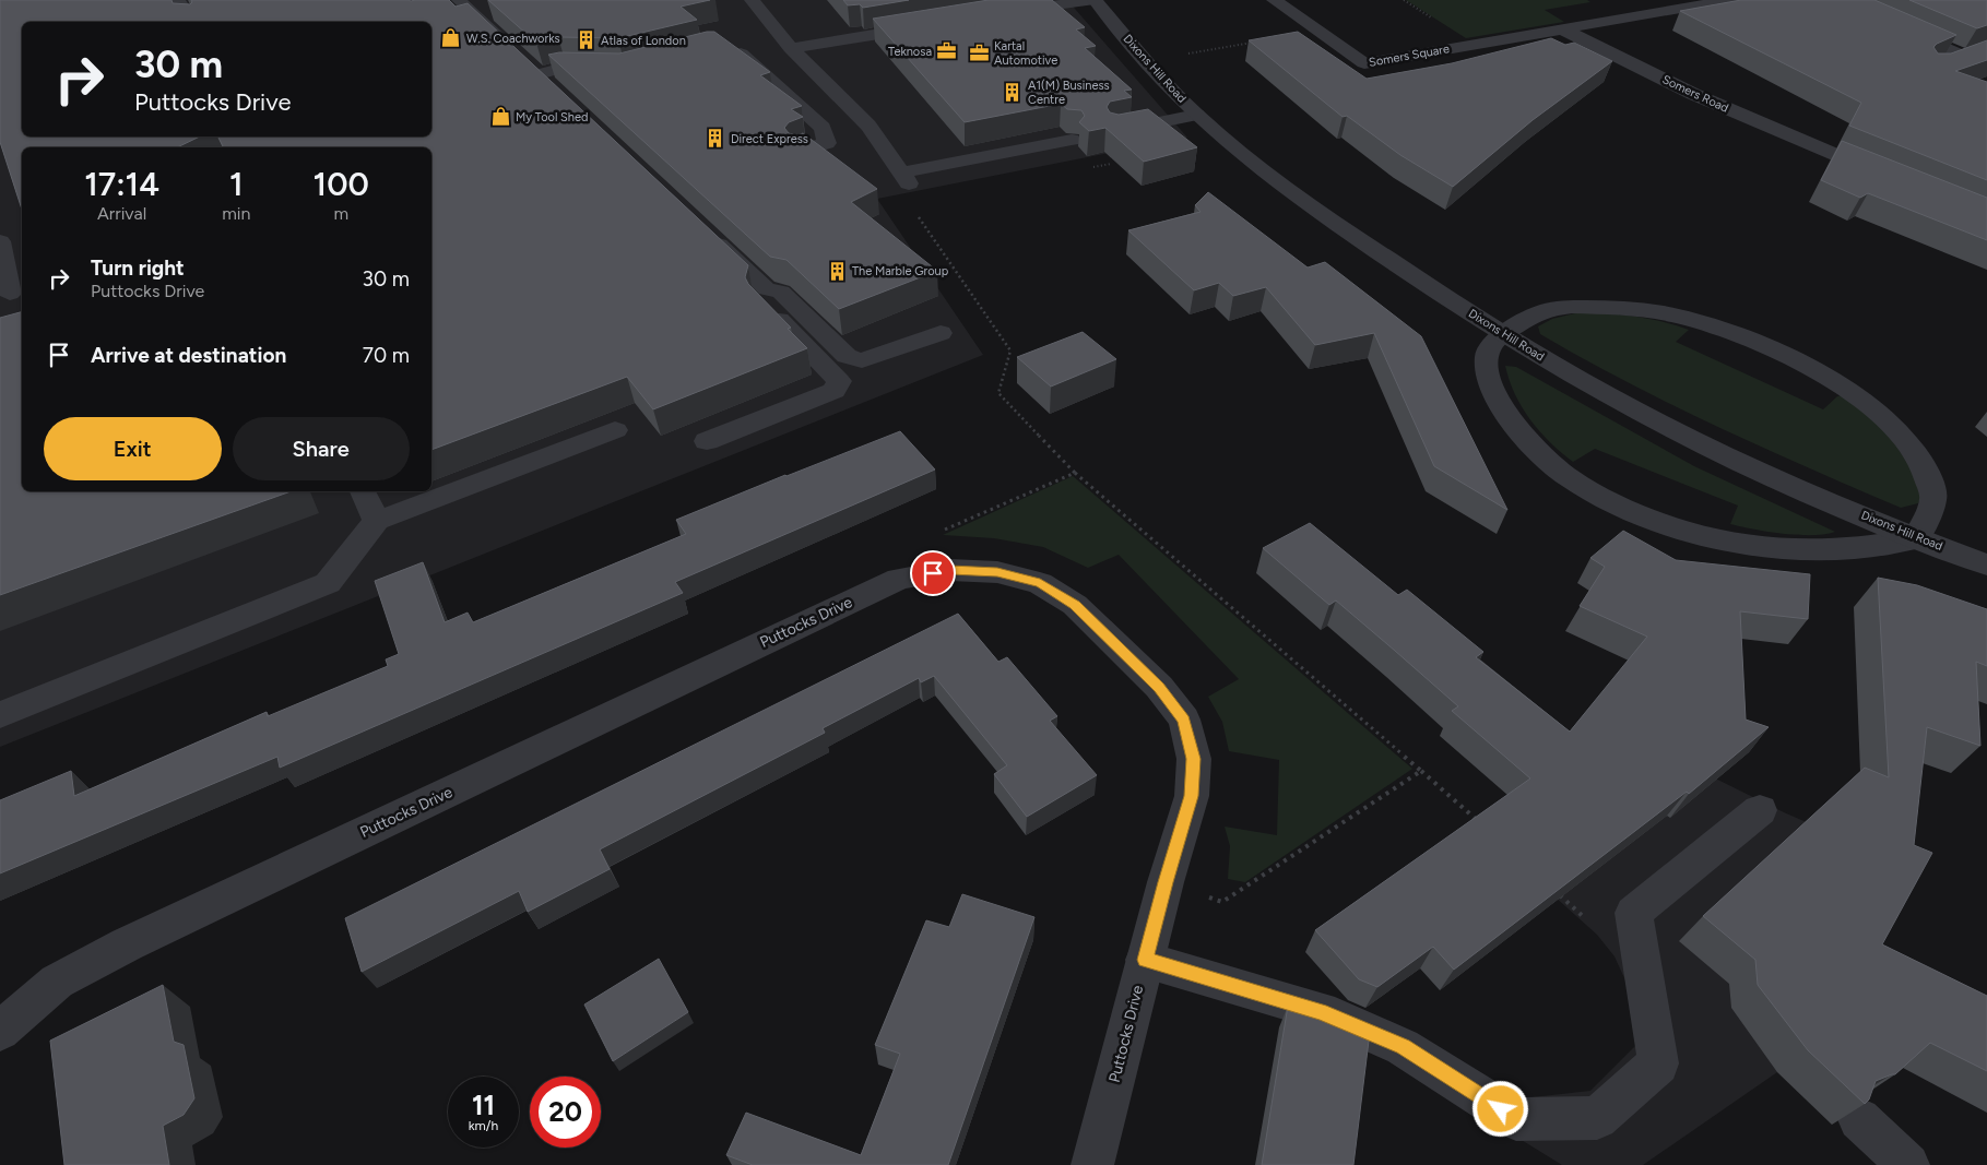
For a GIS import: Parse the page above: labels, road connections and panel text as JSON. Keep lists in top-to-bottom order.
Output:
{
  "streets": {
    "street": [
      "Somers Square",
      "Dixons Hill Road",
      "Somers Road",
      "Puttocks Drive"
    ]
  },
  "crossings": [
    ["Somers Square", "Somers Road"]
  ],
  "places": {
    "shop": ["W.S. Coachworks", "My Tool Shed"],
    "building": [
      "Atlas of London",
      "A1(M) Business Centre",
      "Direct Express",
      "The Marble Group"
    ],
    "office": ["Teknosa", "Kartal Automotive"]
  },
  "page": {
    "turn": ["30 m", "Puttocks Drive"],
    "eta": [
      "17:14",
      "Arrival",
      "1",
      "min",
      "100",
      "m"
    ],
    "list": [
      {
        "name": "Turn right",
        "note": "Puttocks Drive",
        "value": "30 m"
      },
      {
        "name": "Arrive at destination",
        "value": "70 m"
      }
    ],
    "buttons": ["Exit", "Share"],
    "speed": "11 km/h",
    "limit": "20"
  }
}
